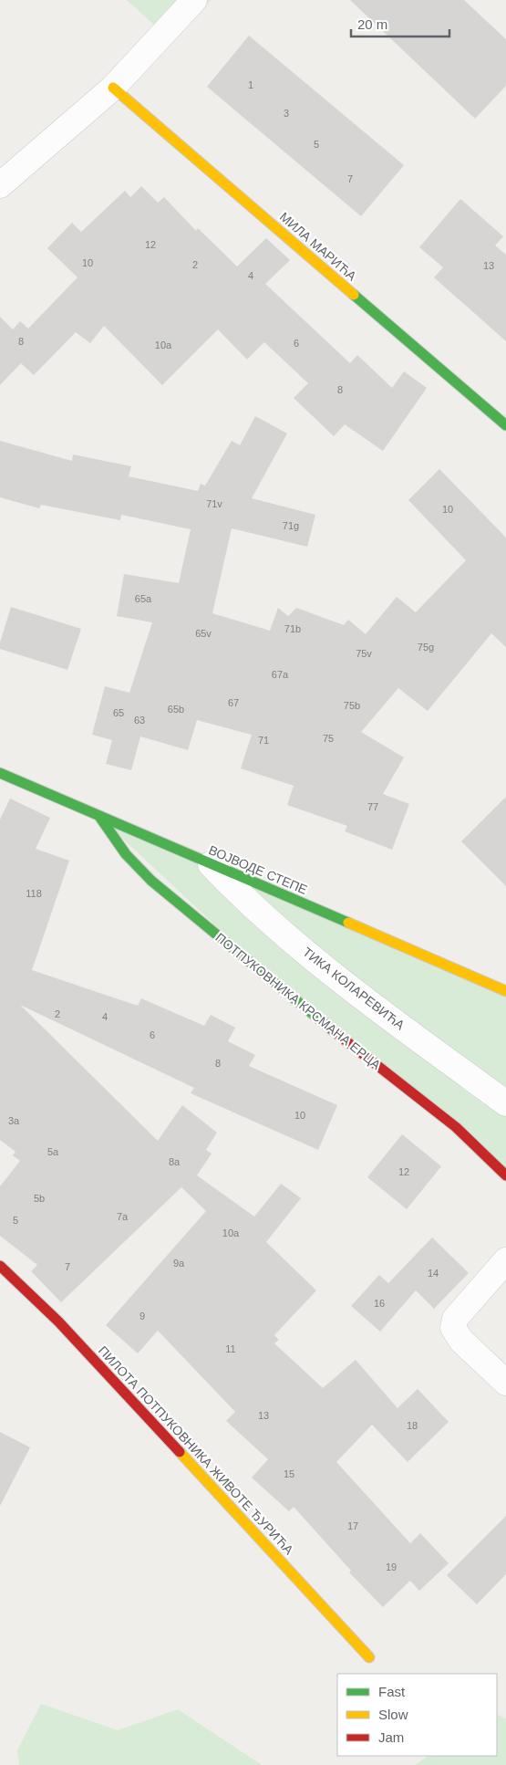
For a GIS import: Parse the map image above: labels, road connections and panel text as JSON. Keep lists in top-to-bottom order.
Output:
{
  "streets": {
    "street": [
      "МИЛА МАРИЋА",
      "ВОЈВОДЕ СТЕПЕ",
      "ТИКА КОЛАРЕВИЋА",
      "ПОТПУКОВНИКА КРСМАНА ЕРЦА",
      "ПИЛОТА ПОТПУКОВНИКА ЖИВОТЕ ЂУРИЋА"
    ]
  },
  "crossings": [
    ["ВОЈВОДЕ СТЕПЕ", "ТИКА КОЛАРЕВИЋА"],
    ["ВОЈВОДЕ СТЕПЕ", "ПОТПУКОВНИКА КРСМАНА ЕРЦА"]
  ],
  "house_numbers": [
    "1",
    "3",
    "5",
    "7",
    "12",
    "10",
    "2",
    "13",
    "4",
    "8",
    "6",
    "10a",
    "8",
    "71v",
    "10",
    "71g",
    "65a",
    "71b",
    "65v",
    "75g",
    "75v",
    "67a",
    "67",
    "75b",
    "65b",
    "65",
    "63",
    "75",
    "71",
    "77",
    "118",
    "2",
    "4",
    "6",
    "8",
    "10",
    "3a",
    "5a",
    "8a",
    "12",
    "5b",
    "7a",
    "5",
    "10a",
    "9a",
    "7",
    "14",
    "16",
    "9",
    "11",
    "13",
    "18",
    "15",
    "17",
    "19"
  ],
  "legend": ["Fast", "Slow", "Jam"],
  "scale_bar": "20 m"
}
